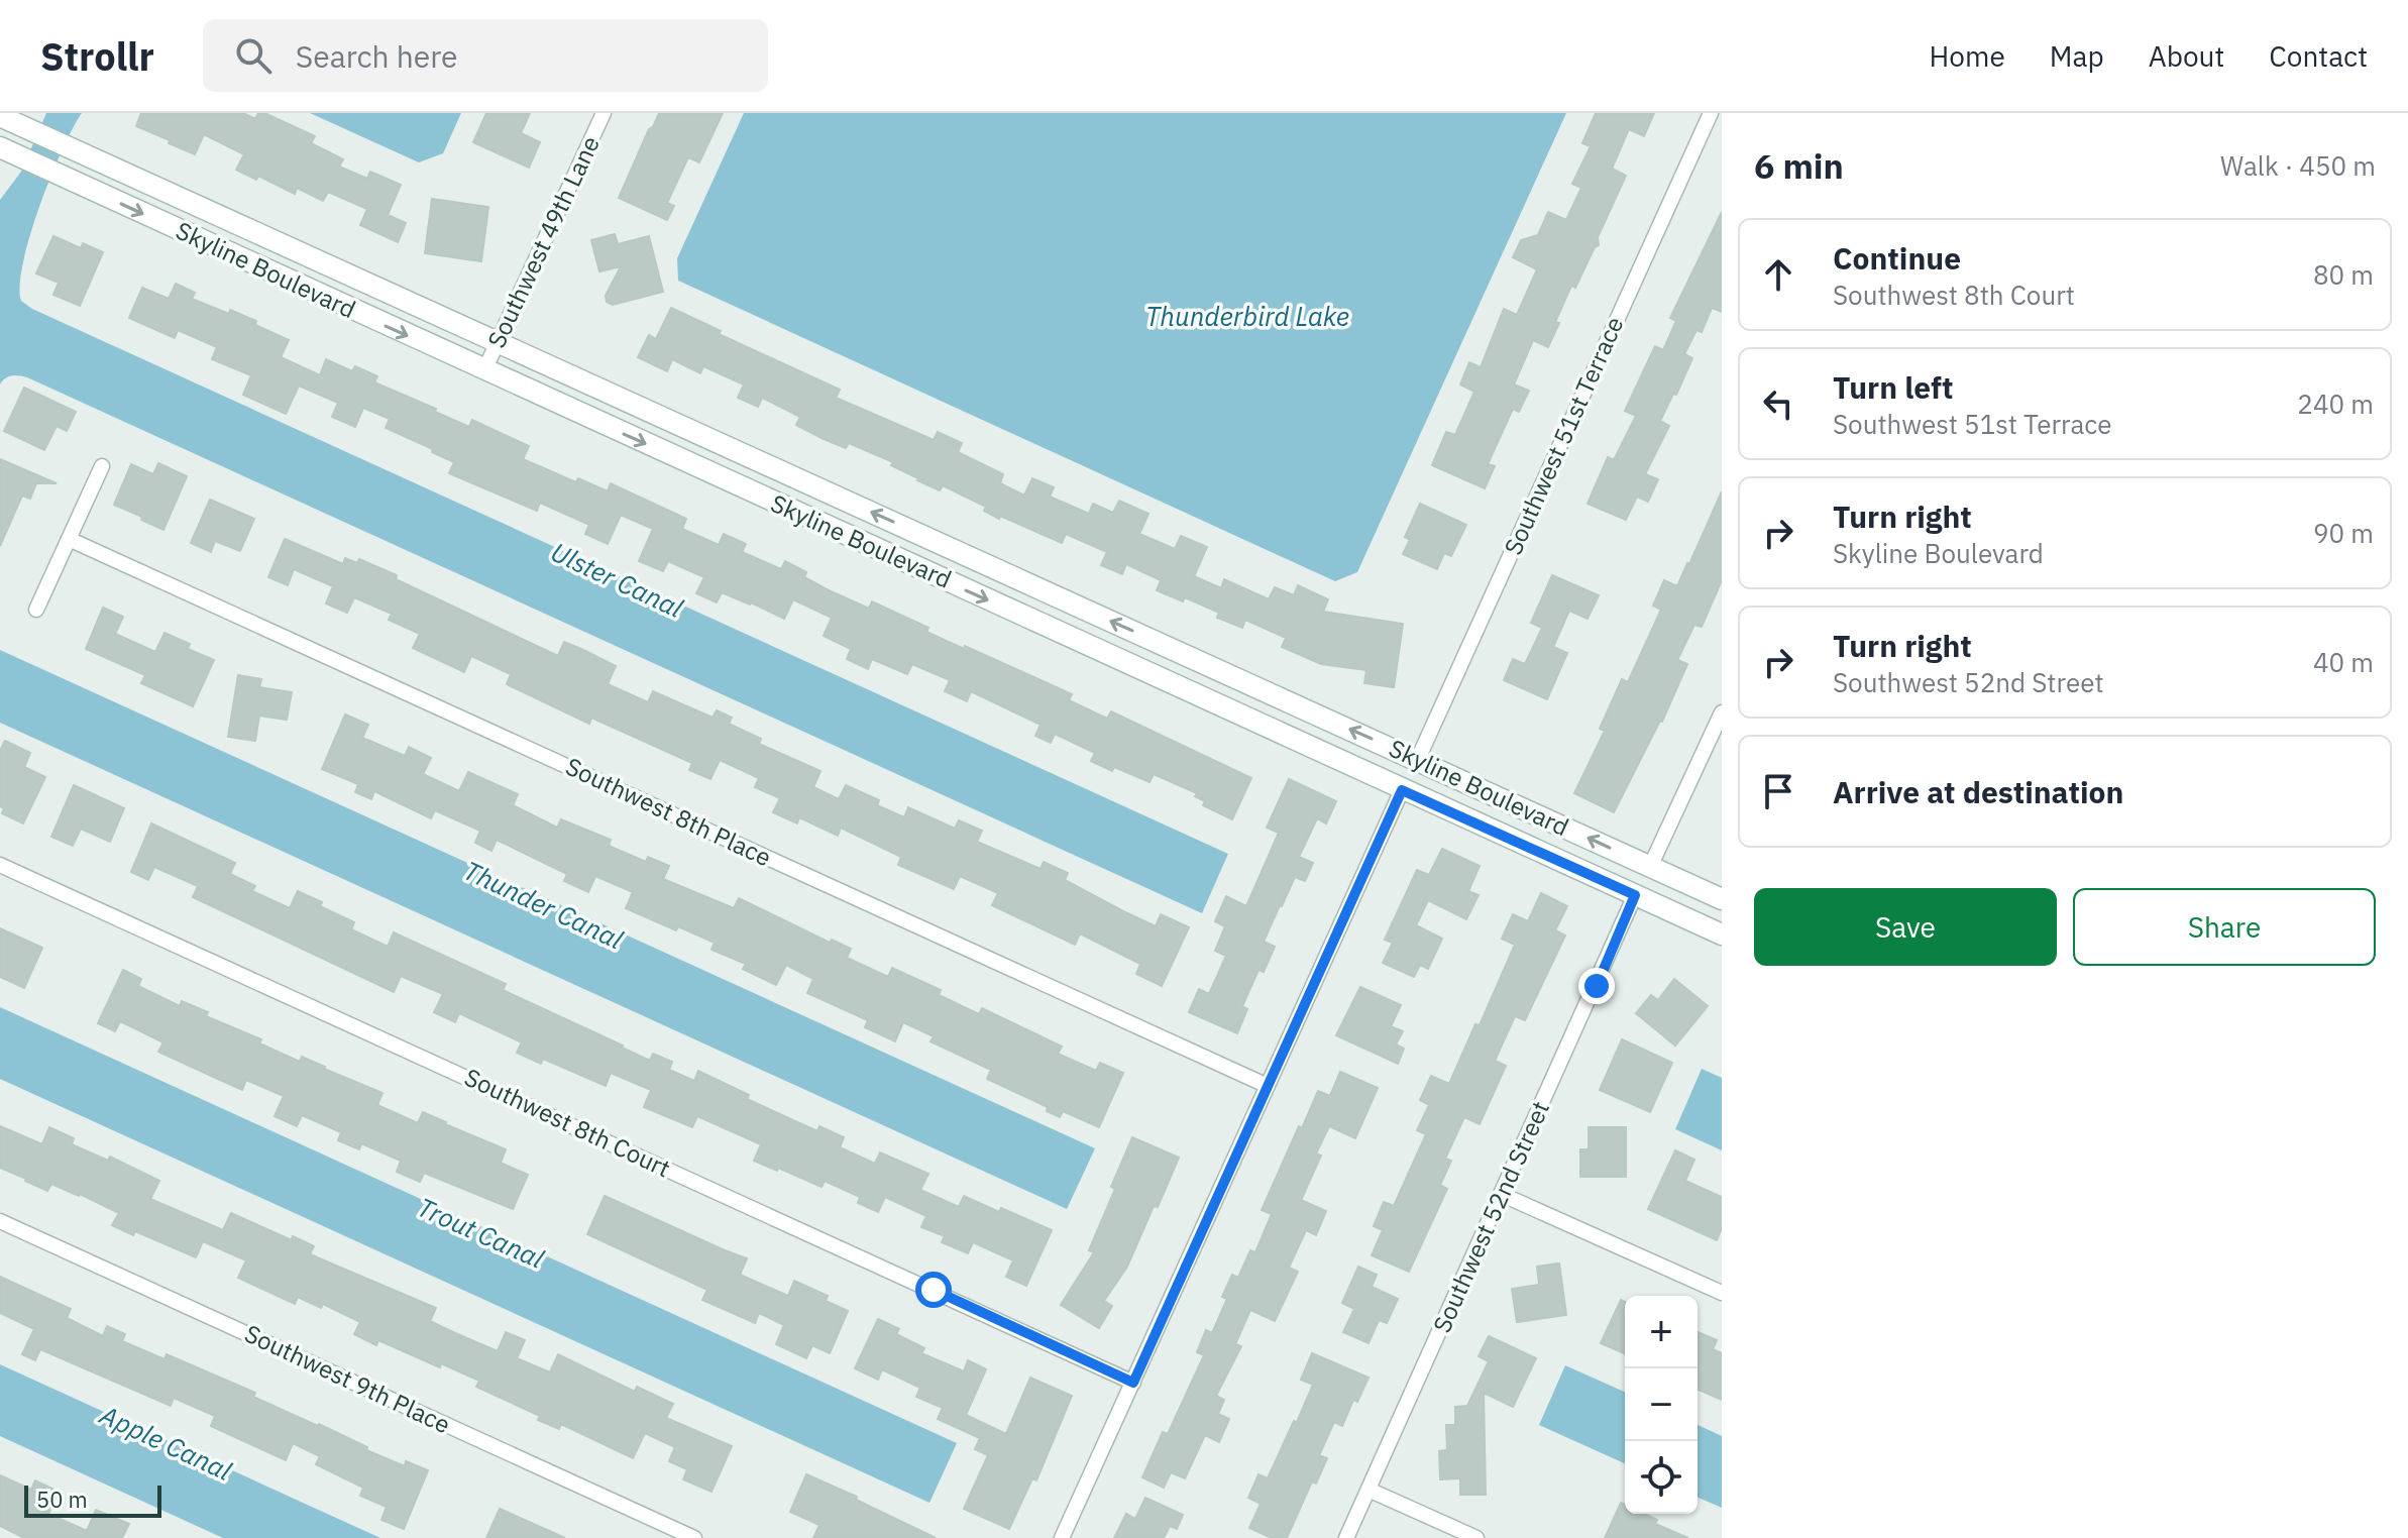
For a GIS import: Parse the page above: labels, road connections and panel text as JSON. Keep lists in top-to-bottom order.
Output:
{
  "streets": {
    "street": [
      "Southwest 49th Lane",
      "Skyline Boulevard",
      "Southwest 51st Terrace",
      "Southwest 8th Place",
      "Southwest 8th Court",
      "Southwest 52nd Street",
      "Southwest 9th Place"
    ]
  },
  "crossings": [
    ["Southwest 49th Lane", "Skyline Boulevard"],
    ["Skyline Boulevard", "Southwest 51st Terrace"],
    ["Skyline Boulevard", "Southwest 52nd Street"]
  ],
  "water": [
    "Thunderbird Lake",
    "Ulster Canal",
    "Thunder Canal",
    "Trout Canal",
    "Apple Canal"
  ],
  "scale_bar": "50 m",
  "page": {
    "header": "Strollr",
    "search": "Search here",
    "nav": [
      "Home",
      "Map",
      "About",
      "Contact"
    ],
    "heading": ["6 min", "Walk · 450 m"],
    "list": [
      ["Continue", "Southwest 8th Court", "80 m"],
      ["Turn left", "Southwest 51st Terrace", "240 m"],
      ["Turn right", "Skyline Boulevard", "90 m"],
      ["Turn right", "Southwest 52nd Street", "40 m"],
      "Arrive at destination"
    ],
    "buttons": ["Save", "Share"],
    "map_buttons": ["+", "−"],
    "scale": "50 m"
  }
}
